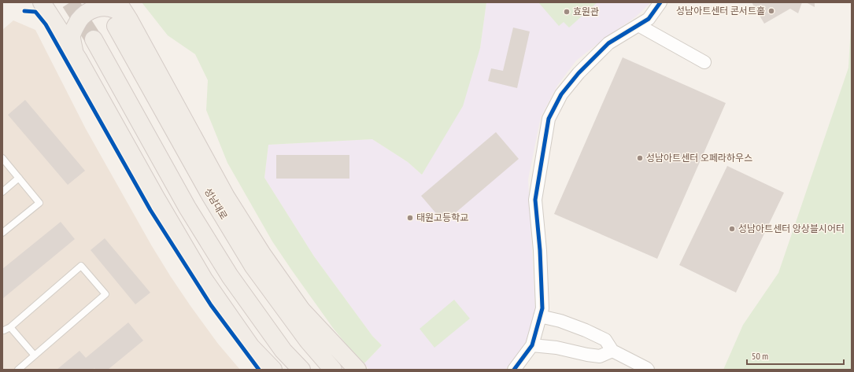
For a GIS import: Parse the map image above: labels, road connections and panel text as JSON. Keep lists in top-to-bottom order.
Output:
{
  "streets": {
    "main road": ["성남대로"]
  },
  "places": [
    "성남아트센터 콘서트홀",
    "효원관",
    "성남아트센터 오페라하우스",
    "태원고등학교",
    "성남아트센터 앙상블시어터"
  ],
  "scale_bar": "50 m"
}
